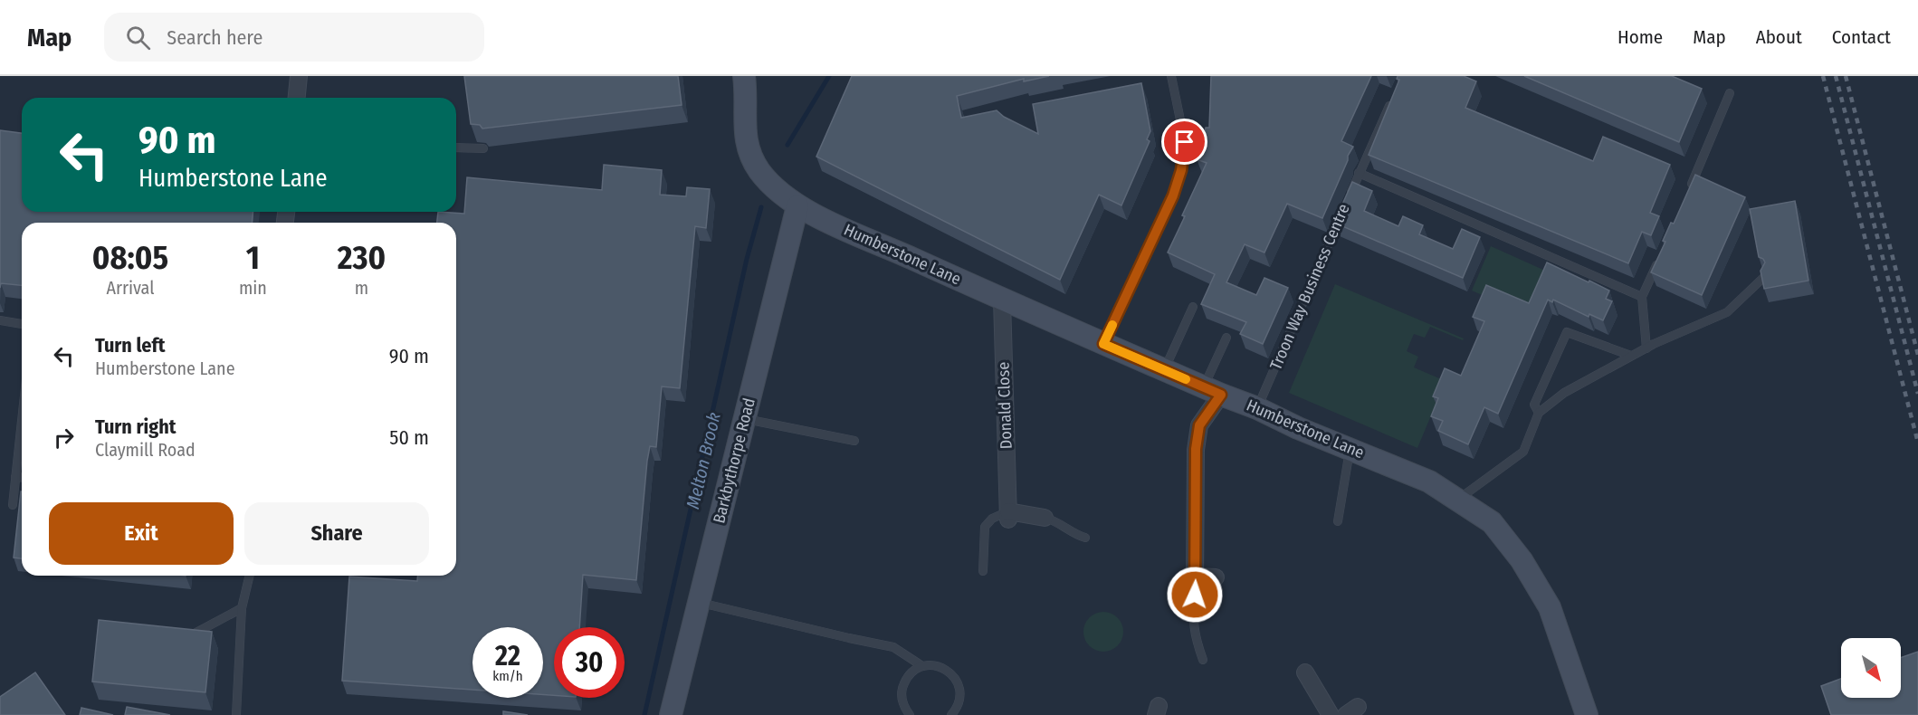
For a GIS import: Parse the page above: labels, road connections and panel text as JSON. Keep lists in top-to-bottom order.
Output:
{
  "streets": {
    "street": ["Humberstone Lane", "Donald Close", "Barkbythorpe Road"],
    "lane": ["Troon Way Business Centre"]
  },
  "crossings": [
    ["Humberstone Lane", "Troon Way Business Centre"],
    ["Humberstone Lane", "Donald Close"],
    ["Humberstone Lane", "Barkbythorpe Road"]
  ],
  "water": ["Melton Brook"],
  "north": "bottom right",
  "page": {
    "header": "Map",
    "search": "Search here",
    "nav": [
      "Home",
      "Map",
      "About",
      "Contact"
    ],
    "turn": ["90 m", "Humberstone Lane"],
    "eta": [
      "08:05",
      "Arrival",
      "1",
      "min",
      "230",
      "m"
    ],
    "list": [
      {
        "name": "Turn left",
        "note": "Humberstone Lane",
        "value": "90 m"
      },
      {
        "name": "Turn right",
        "note": "Claymill Road",
        "value": "50 m"
      }
    ],
    "buttons": ["Exit", "Share"],
    "speed": "22 km/h",
    "limit": "30"
  }
}
